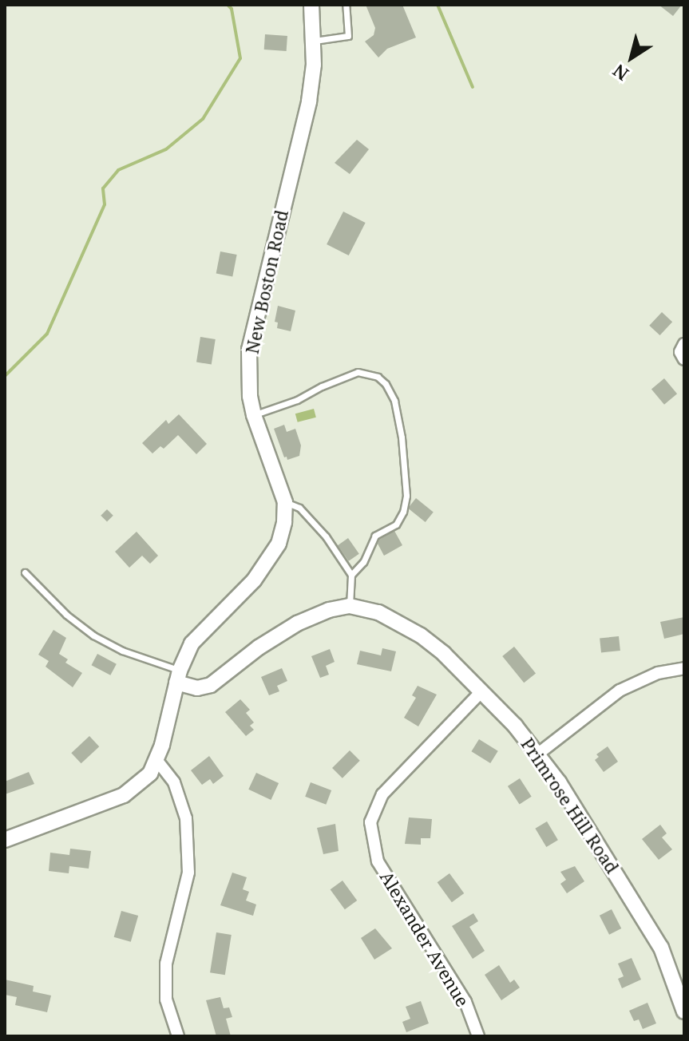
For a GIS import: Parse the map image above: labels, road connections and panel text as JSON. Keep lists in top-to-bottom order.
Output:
{
  "streets": {
    "street": ["New Boston Road", "Primrose Hill Road", "Alexander Avenue"]
  },
  "crossings": [
    ["New Boston Road", "Primrose Hill Road"],
    ["Primrose Hill Road", "Alexander Avenue"]
  ],
  "north": "bottom left"
}
